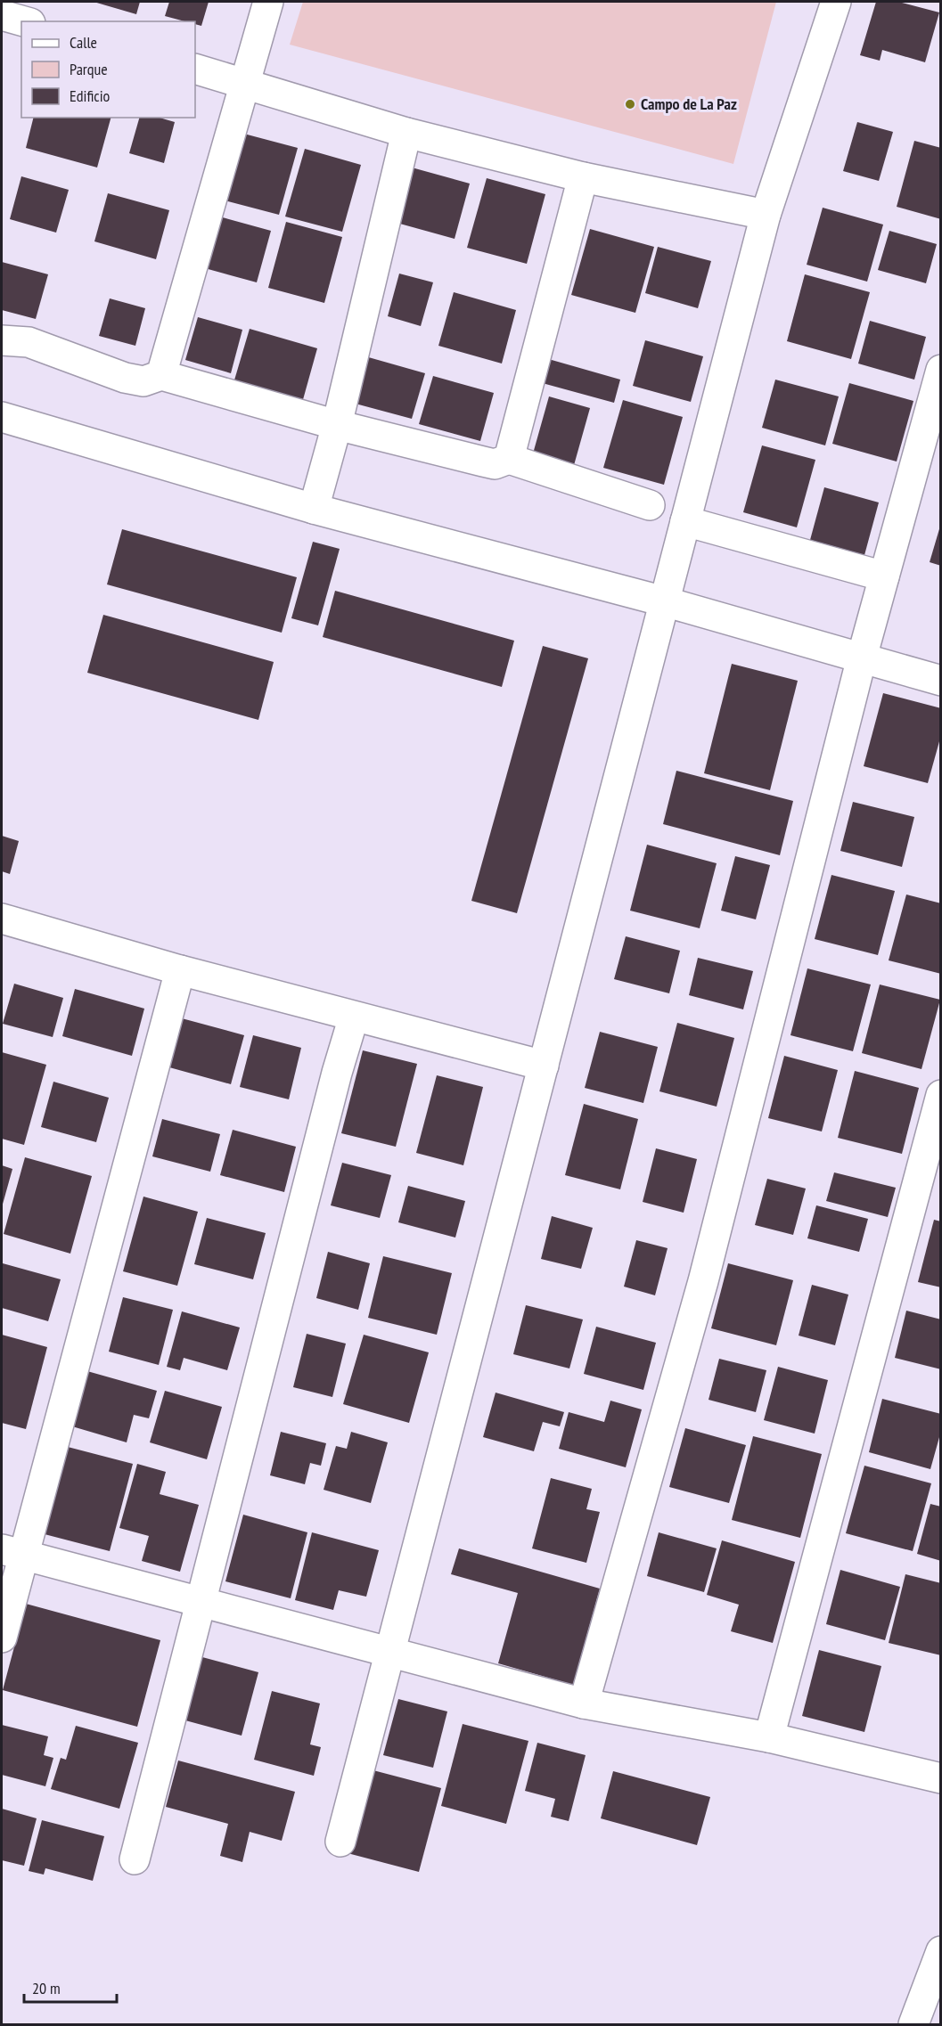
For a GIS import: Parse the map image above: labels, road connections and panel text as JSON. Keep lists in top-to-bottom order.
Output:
{
  "places": ["Campo de La Paz"],
  "legend": ["Calle", "Parque", "Edificio"],
  "scale_bar": "20 m"
}
